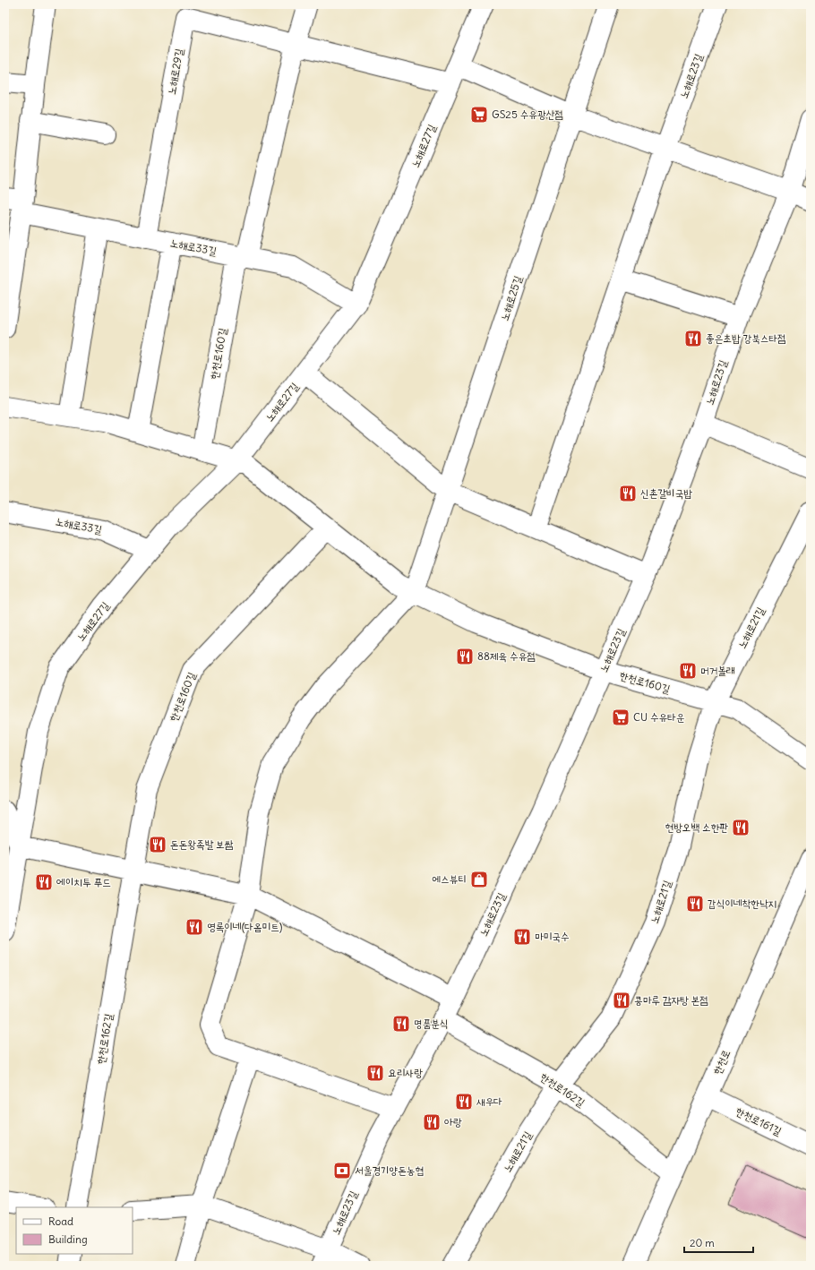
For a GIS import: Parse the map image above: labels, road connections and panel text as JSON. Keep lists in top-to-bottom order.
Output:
{
  "streets": {
    "street": [
      "노해로29길",
      "노해로23길",
      "노해로27길",
      "노해로33길",
      "노해로25길",
      "한천로160길",
      "노해로21길",
      "한천로162길",
      "한천로",
      "한천로161길"
    ]
  },
  "crossings": [
    ["노해로29길", "노해로27길"],
    ["노해로29길", "노해로33길"],
    ["노해로23길", "한천로160길"],
    ["노해로23길", "한천로162길"],
    ["노해로27길", "노해로33길"],
    ["노해로27길", "노해로25길"],
    ["노해로27길", "한천로160길"],
    ["노해로33길", "한천로160길"],
    ["노해로25길", "한천로160길"],
    ["한천로160길", "노해로21길"],
    ["한천로160길", "한천로162길"],
    ["노해로21길", "한천로162길"],
    ["한천로162길", "한천로"],
    ["한천로", "한천로161길"]
  ],
  "places": {
    "supermarket": ["GS25 수유광산점", "CU 수유타운"],
    "restaurant": [
      "좋은초밥 강북스타점",
      "신촌갈비국밥",
      "88제육 수유점",
      "머거볼래",
      "현방오백 소한판",
      "돈돈왕족발 보쌈",
      "에이치투 푸드",
      "갑식이네착한낙지",
      "영록이네(다옴미트)",
      "마미국수",
      "콩마루 감자탕 본점",
      "명품분식",
      "요리사랑",
      "새우다",
      "아랑"
    ],
    "shop": ["에스뷰티"],
    "bank": ["서울경기양돈농협"]
  },
  "legend": ["Road", "Building"],
  "scale_bar": "20 m"
}
